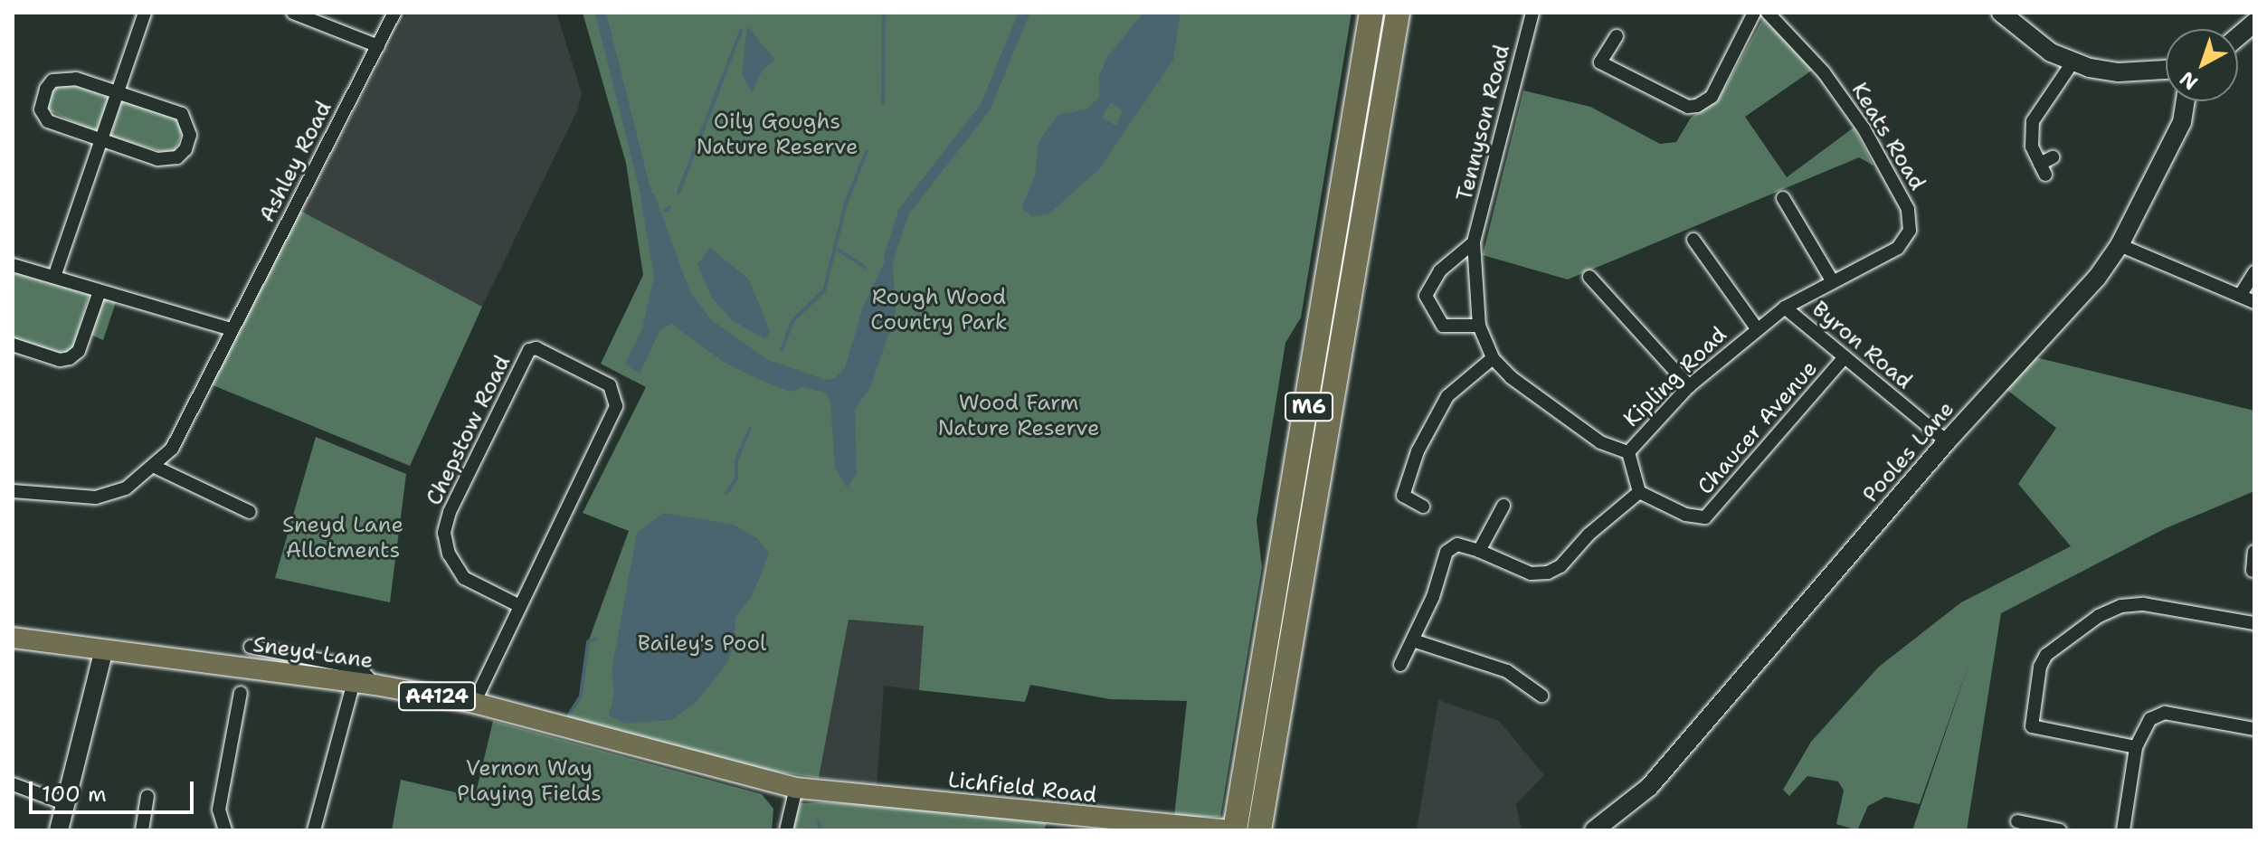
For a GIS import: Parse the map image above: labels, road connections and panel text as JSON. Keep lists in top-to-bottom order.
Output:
{
  "streets": {
    "highway": ["M6"],
    "main road": ["Sneyd Lane", "A4124", "Lichfield Road"],
    "street": [
      "Tennyson Road",
      "Keats Road",
      "Ashley Road",
      "Byron Road",
      "Kipling Road",
      "Chaucer Avenue",
      "Chepstow Road",
      "Pooles Lane"
    ]
  },
  "crossings": [
    ["Tennyson Road", "Kipling Road"],
    ["Keats Road", "Byron Road"],
    ["Keats Road", "Kipling Road"],
    ["Byron Road", "Kipling Road"],
    ["Byron Road", "Chaucer Avenue"],
    ["Byron Road", "Pooles Lane"],
    ["Kipling Road", "Chaucer Avenue"],
    ["Chepstow Road", "Sneyd Lane"],
    ["Sneyd Lane", "Lichfield Road"]
  ],
  "parks": [
    "Oily Goughs Nature Reserve",
    "Rough Wood Country Park",
    "Wood Farm Nature Reserve",
    "Sneyd Lane Allotments",
    "Bailey's Pool",
    "Vernon Way Playing Fields"
  ],
  "scale_bar": "100 m",
  "north": "bottom left"
}
